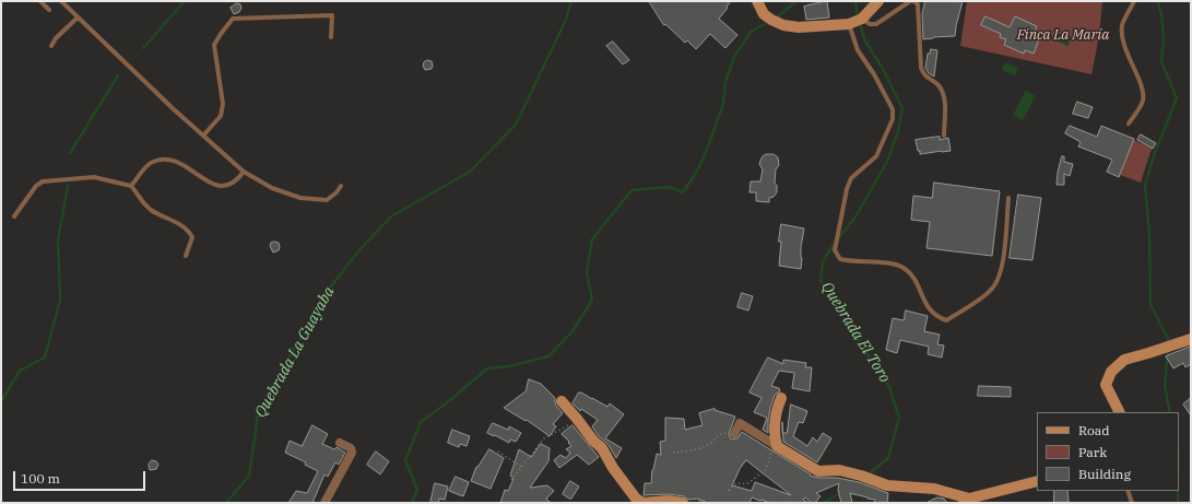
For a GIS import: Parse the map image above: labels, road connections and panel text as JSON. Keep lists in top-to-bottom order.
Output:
{
  "water": ["Quebrada El Toro", "Quebrada La Guayaba"],
  "parks": ["Finca La María"],
  "legend": ["Road", "Park", "Building"],
  "scale_bar": "100 m"
}
